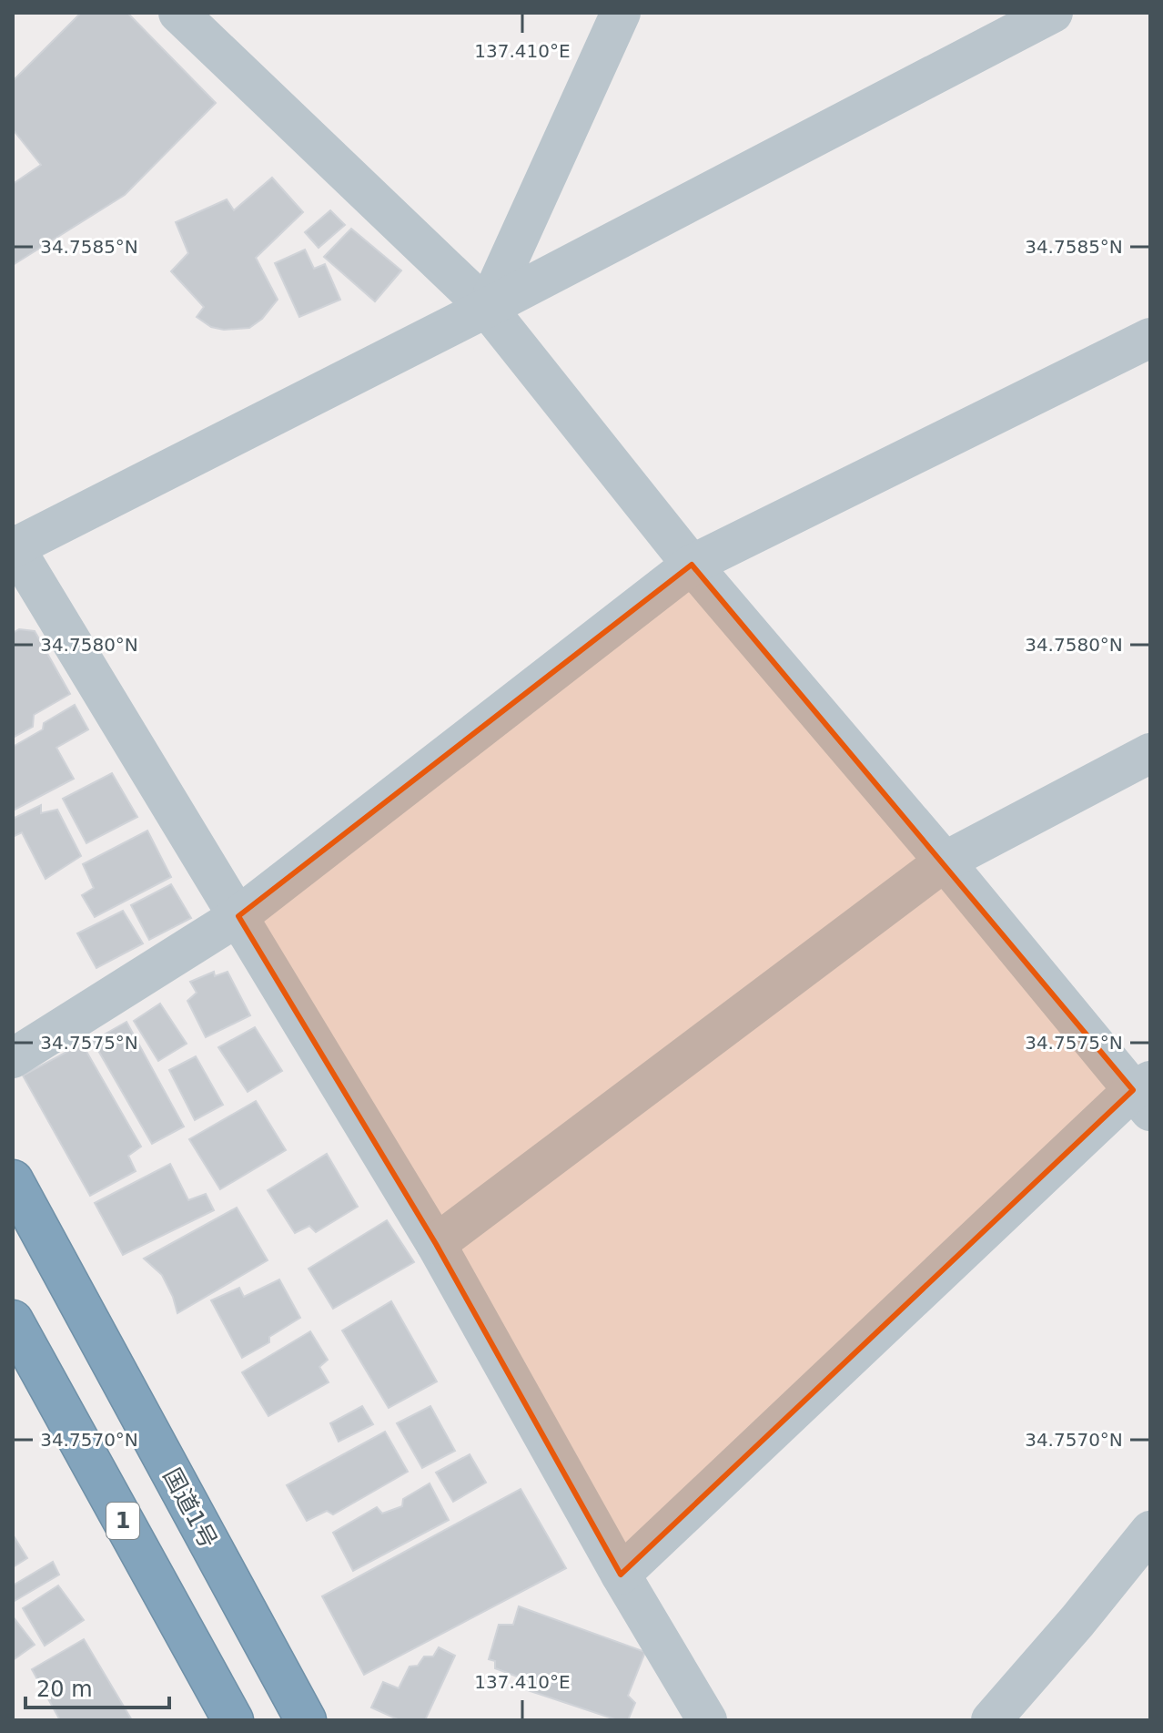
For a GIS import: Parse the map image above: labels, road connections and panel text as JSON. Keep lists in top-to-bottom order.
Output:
{
  "streets": {
    "highway": ["国道1号", "1"]
  },
  "scale_bar": "20 m",
  "coordinates": [
    "137.410°E",
    "34.7585°N",
    "34.7580°N",
    "34.7575°N",
    "34.7570°N"
  ]
}
